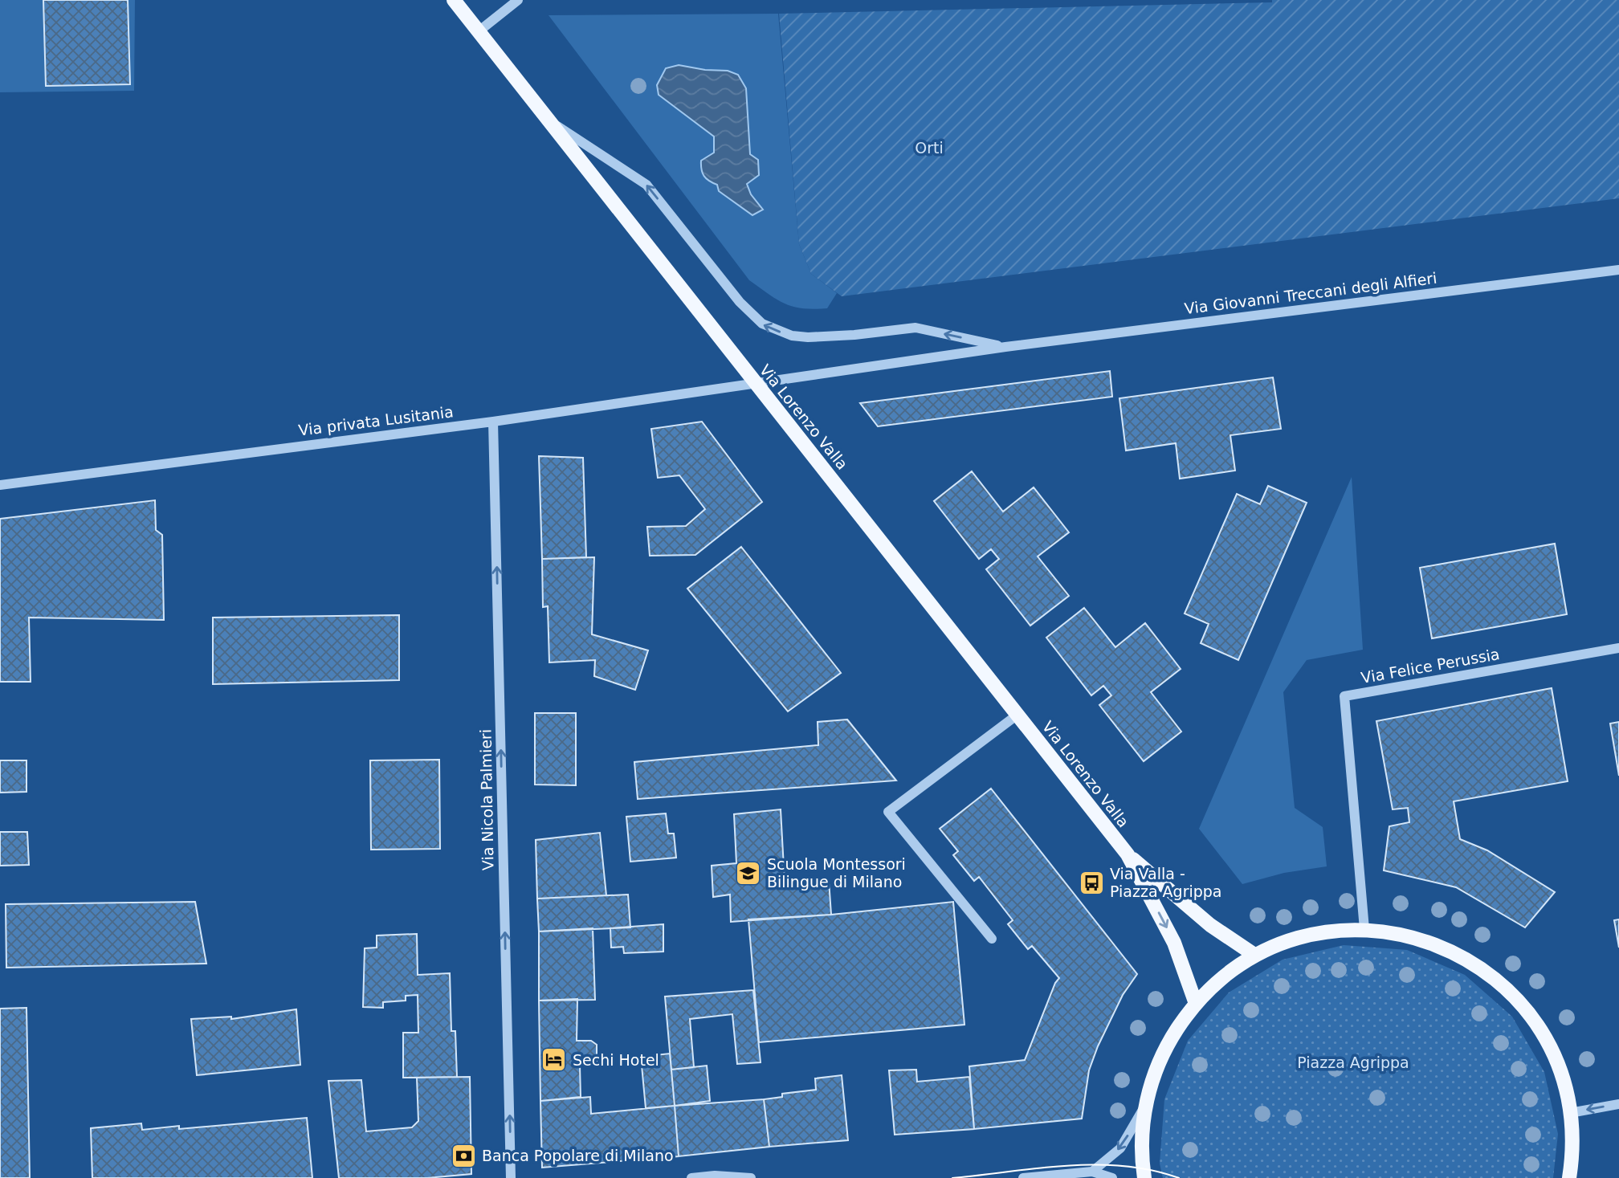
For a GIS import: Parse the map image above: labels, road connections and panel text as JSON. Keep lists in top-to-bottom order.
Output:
{
  "streets": {
    "main road": ["Via Lorenzo Valla"],
    "street": [
      "Via Giovanni Treccani degli Alfieri",
      "Via privata Lusitania",
      "Via Felice Perussia",
      "Via Nicola Palmieri"
    ]
  },
  "crossings": [
    ["Via Giovanni Treccani degli Alfieri", "Via Lorenzo Valla"],
    ["Via Giovanni Treccani degli Alfieri", "Via privata Lusitania"],
    ["Via Lorenzo Valla", "Via privata Lusitania"],
    ["Via privata Lusitania", "Via Nicola Palmieri"]
  ],
  "one_way": ["Via Giovanni Treccani degli Alfieri", "Via Nicola Palmieri"],
  "parks": ["Orti", "Piazza Agrippa"],
  "places": {
    "school or university": ["Scuola Montessori Bilingue di Milano"],
    "bus stop": ["Via Valla - Piazza Agrippa"],
    "hotel": ["Sechi Hotel"],
    "bank": ["Banca Popolare di Milano"]
  }
}
